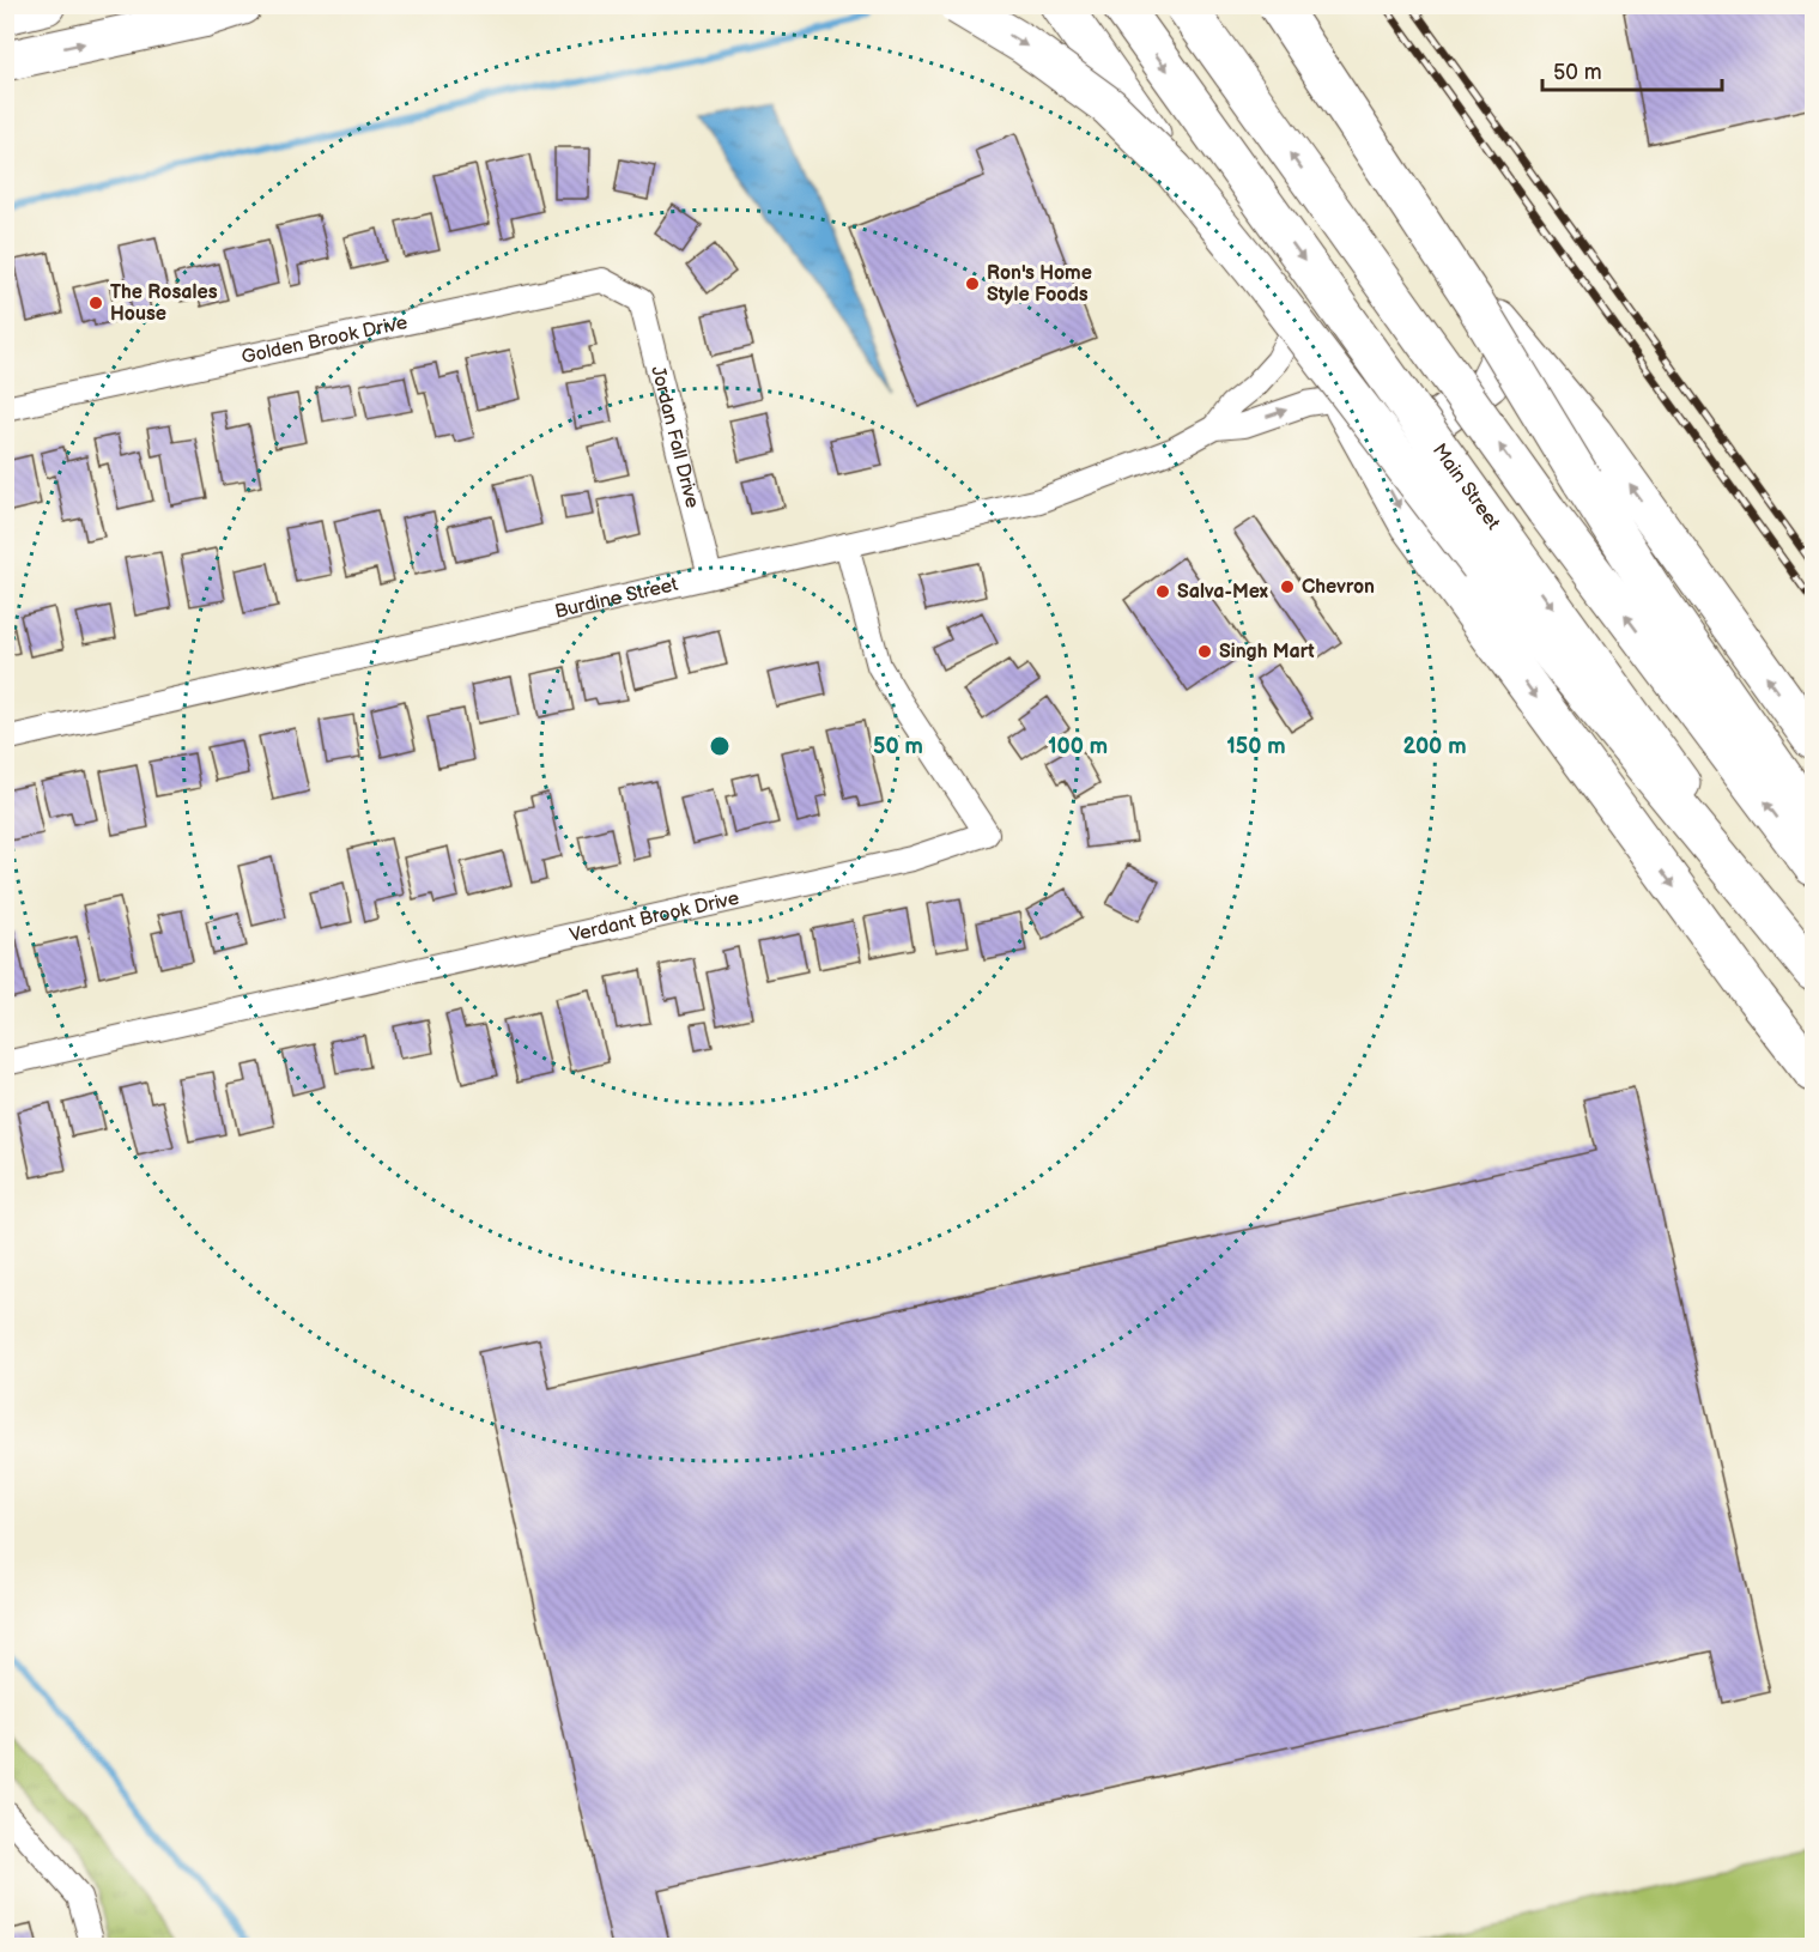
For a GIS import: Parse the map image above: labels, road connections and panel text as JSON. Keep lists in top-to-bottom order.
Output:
{
  "streets": {
    "highway": ["Main Street"],
    "street": [
      "Golden Brook Drive",
      "Jordan Fall Drive",
      "Burdine Street",
      "Verdant Brook Drive"
    ]
  },
  "crossings": [
    ["Golden Brook Drive", "Jordan Fall Drive"],
    ["Jordan Fall Drive", "Burdine Street"],
    ["Burdine Street", "Verdant Brook Drive"]
  ],
  "places": [
    "Ron's Home Style Foods",
    "The Rosales House",
    "Chevron",
    "Salva-Mex",
    "Singh Mart"
  ],
  "scale_bar": "50 m",
  "rings": [
    "50 m",
    "100 m",
    "150 m",
    "200 m"
  ]
}
